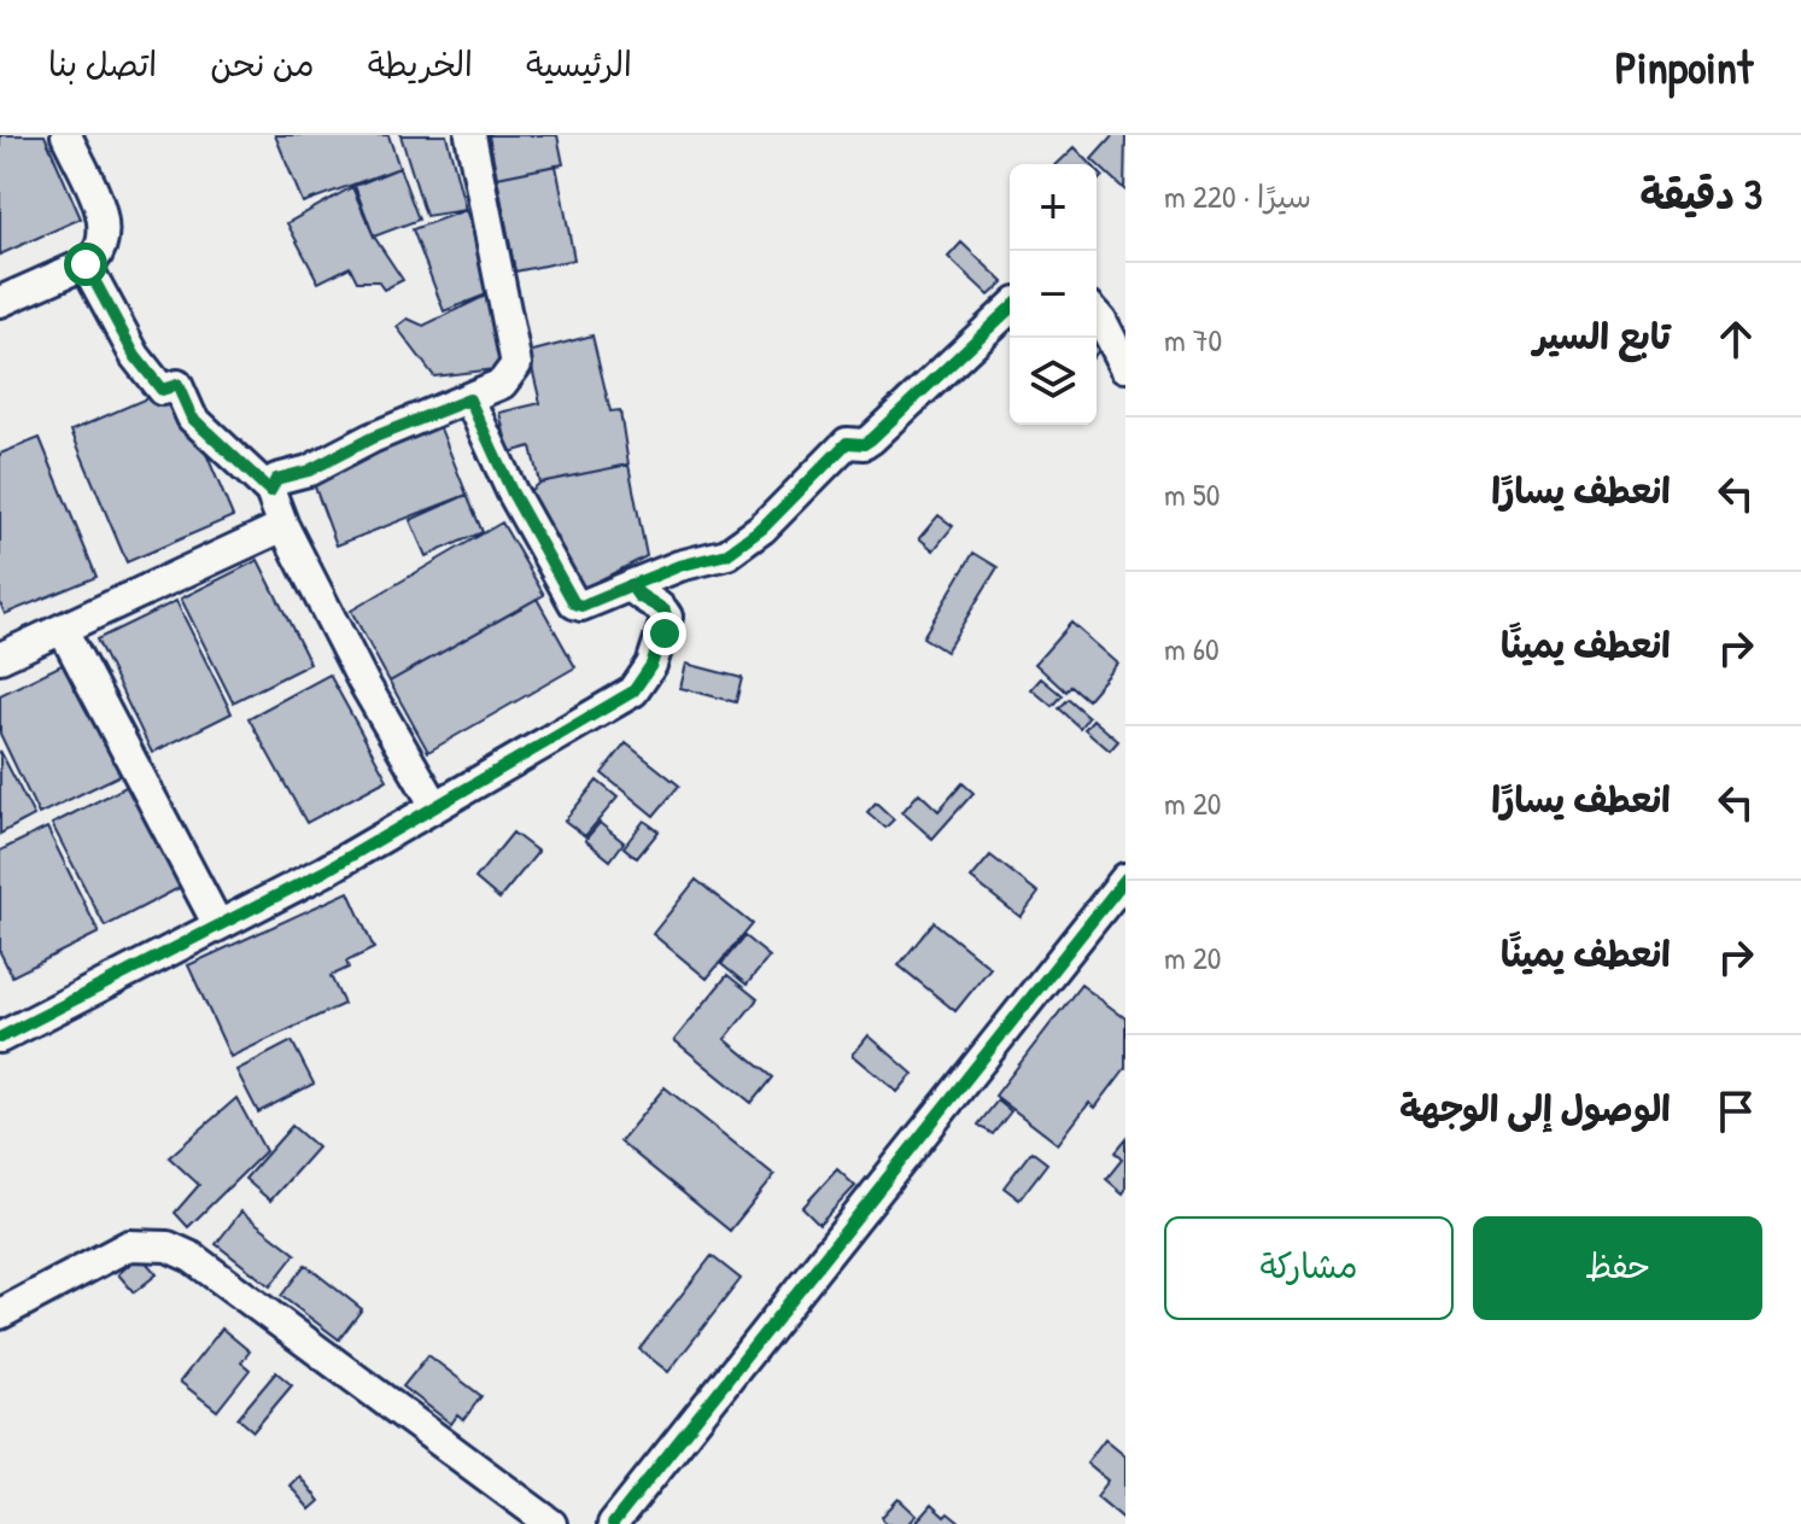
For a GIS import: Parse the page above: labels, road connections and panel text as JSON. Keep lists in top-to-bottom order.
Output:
{
  "page": {
    "header": "Pinpoint",
    "nav": [
      "الرئيسية",
      "الخريطة",
      "من نحن",
      "اتصل بنا"
    ],
    "heading": ["3 دقيقة", "سيرًا · 220 m"],
    "map_buttons": ["+", "−"],
    "list": [
      ["تابع السير", "70 m"],
      ["انعطف يسارًا", "50 m"],
      ["انعطف يمينًا", "60 m"],
      ["انعطف يسارًا", "20 m"],
      ["انعطف يمينًا", "20 m"],
      "الوصول إلى الوجهة"
    ],
    "buttons": ["حفظ", "مشاركة"]
  }
}
